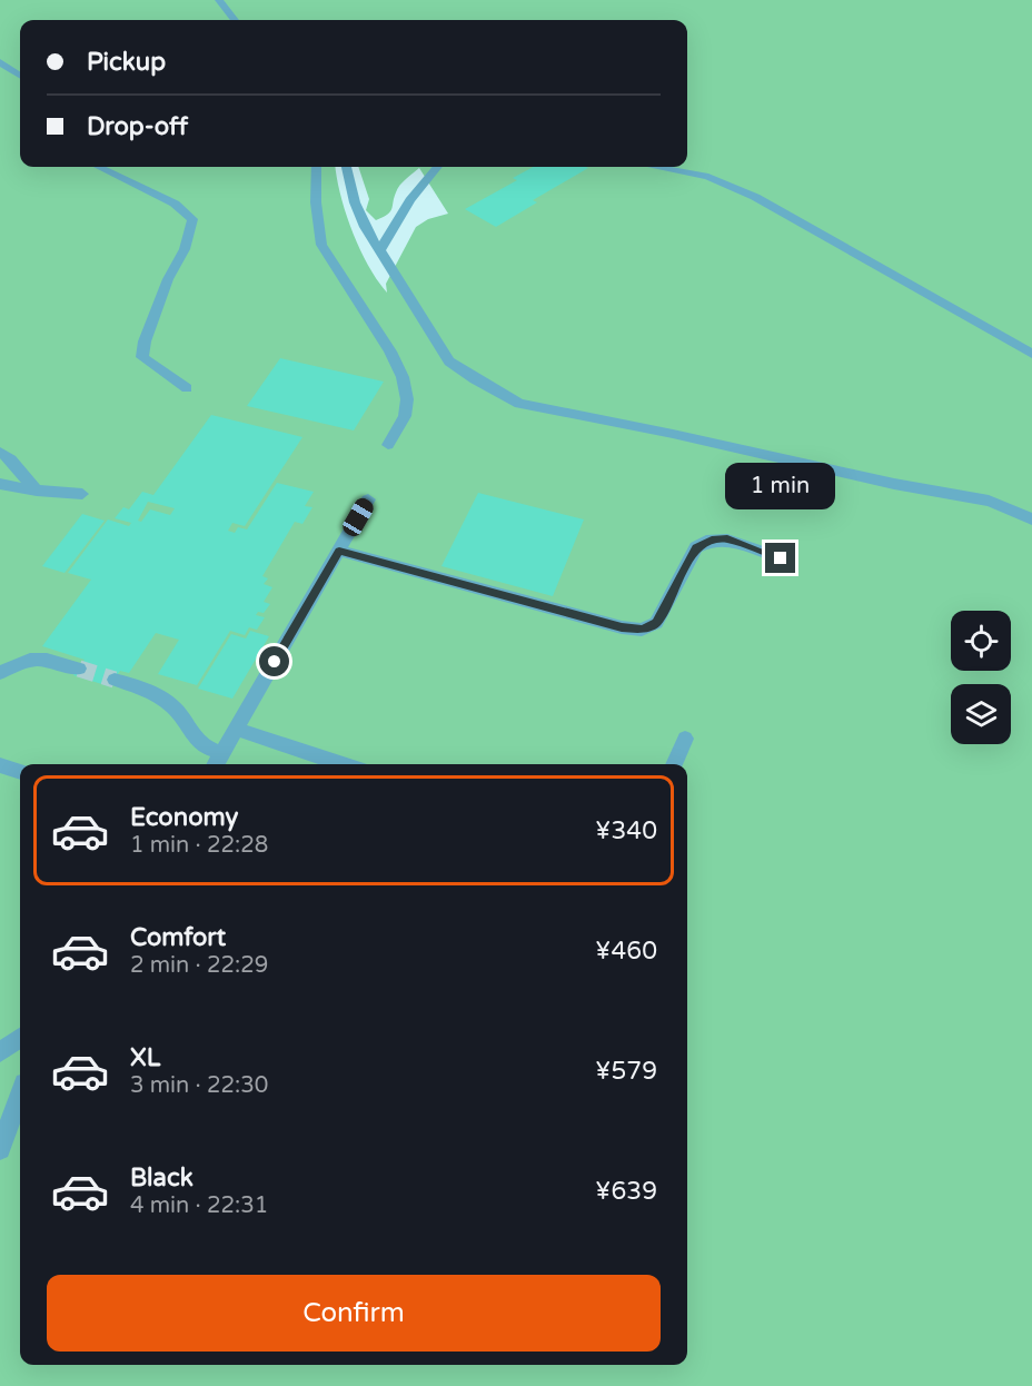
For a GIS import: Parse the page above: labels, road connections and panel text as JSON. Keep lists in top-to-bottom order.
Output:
{
  "page": {
    "banner": ["Pickup", "Drop-off"],
    "bubble": "1 min",
    "list": [
      {
        "name": "Economy",
        "note": "1 min · 22:28",
        "value": "¥340"
      },
      {
        "name": "Comfort",
        "note": "2 min · 22:29",
        "value": "¥460"
      },
      {
        "name": "XL",
        "note": "3 min · 22:30",
        "value": "¥579"
      },
      {
        "name": "Black",
        "note": "4 min · 22:31",
        "value": "¥639"
      }
    ],
    "buttons": "Confirm"
  }
}
